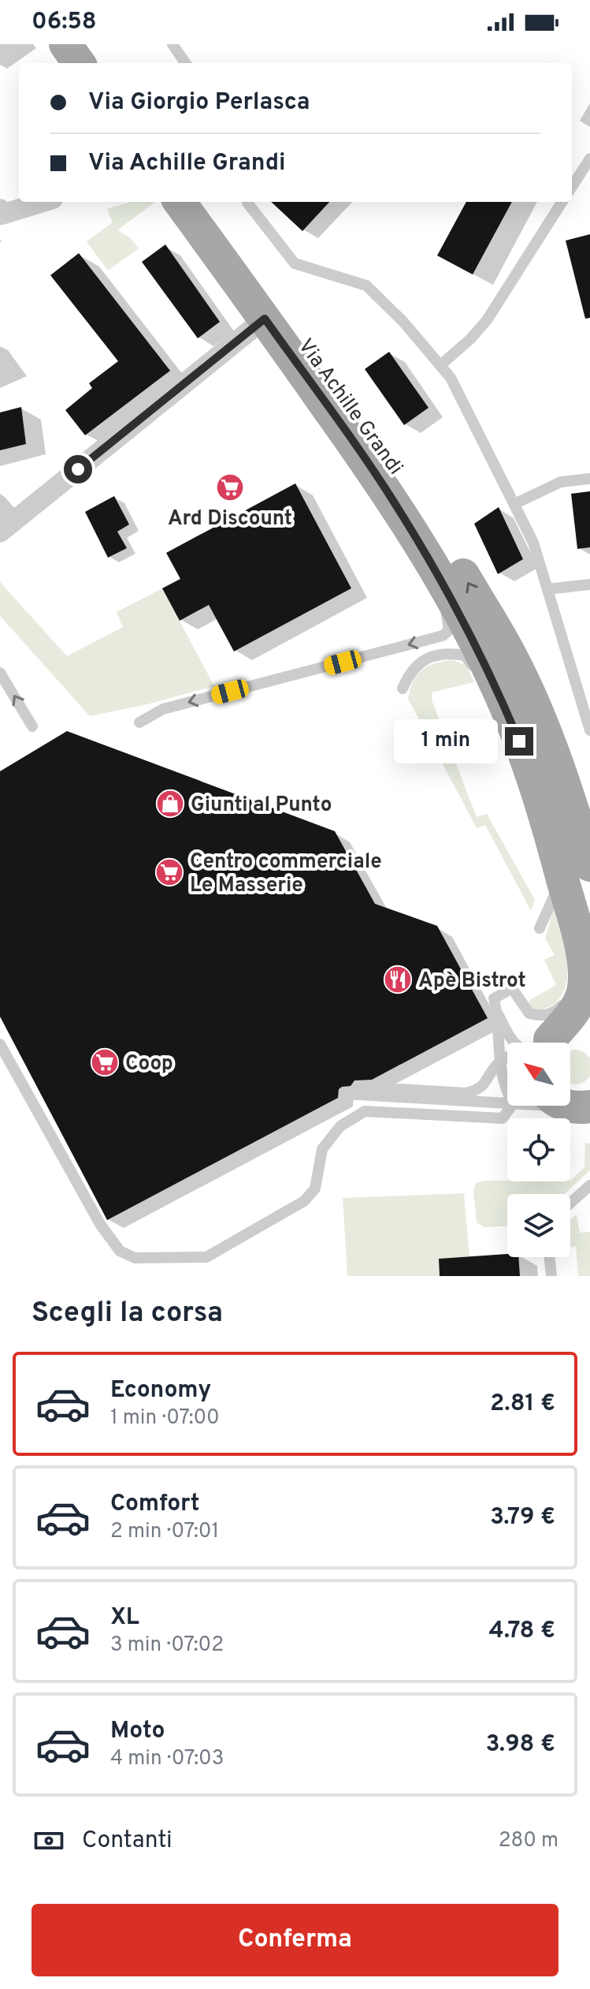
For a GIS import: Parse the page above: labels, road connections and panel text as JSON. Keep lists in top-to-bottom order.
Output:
{
  "streets": {
    "main road": ["Via Achille Grandi"]
  },
  "places": {
    "supermarket": ["Ard Discount", "Centro commerciale Le Masserie", "Coop"],
    "shop": ["Giunti al Punto"],
    "restaurant": ["Apè Bistrot"]
  },
  "north": "top left",
  "page": {
    "status": "06:58",
    "banner": ["Via Giorgio Perlasca", "Via Achille Grandi"],
    "bubble": "1 min",
    "heading": "Scegli la corsa",
    "list": [
      {
        "name": "Economy",
        "note": "1 min · 07:00",
        "value": "2.81 €"
      },
      {
        "name": "Comfort",
        "note": "2 min · 07:01",
        "value": "3.79 €"
      },
      {
        "name": "XL",
        "note": "3 min · 07:02",
        "value": "4.78 €"
      },
      {
        "name": "Moto",
        "note": "4 min · 07:03",
        "value": "3.98 €"
      }
    ],
    "pay": ["Contanti", "280 m"],
    "buttons": "Conferma"
  }
}
